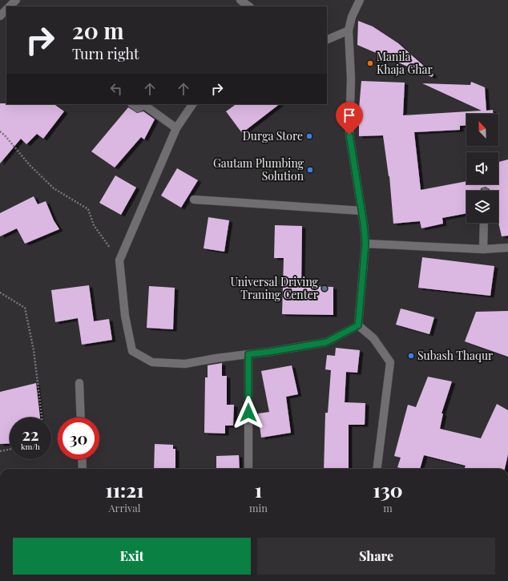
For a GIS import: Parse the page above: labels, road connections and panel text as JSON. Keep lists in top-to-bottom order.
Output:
{
  "places": [
    "Manila Khaja Ghar",
    "Durga Store",
    "Gautam Plumbing Solution",
    "Universal Driving Traning Center",
    "Subash Thaqur"
  ],
  "north": "top left",
  "page": {
    "turn": ["20 m", "Turn right"],
    "speed": "22 km/h",
    "limit": "30",
    "eta": [
      "11:21",
      "Arrival",
      "1",
      "min",
      "130",
      "m"
    ],
    "buttons": ["Exit", "Share"]
  }
}
